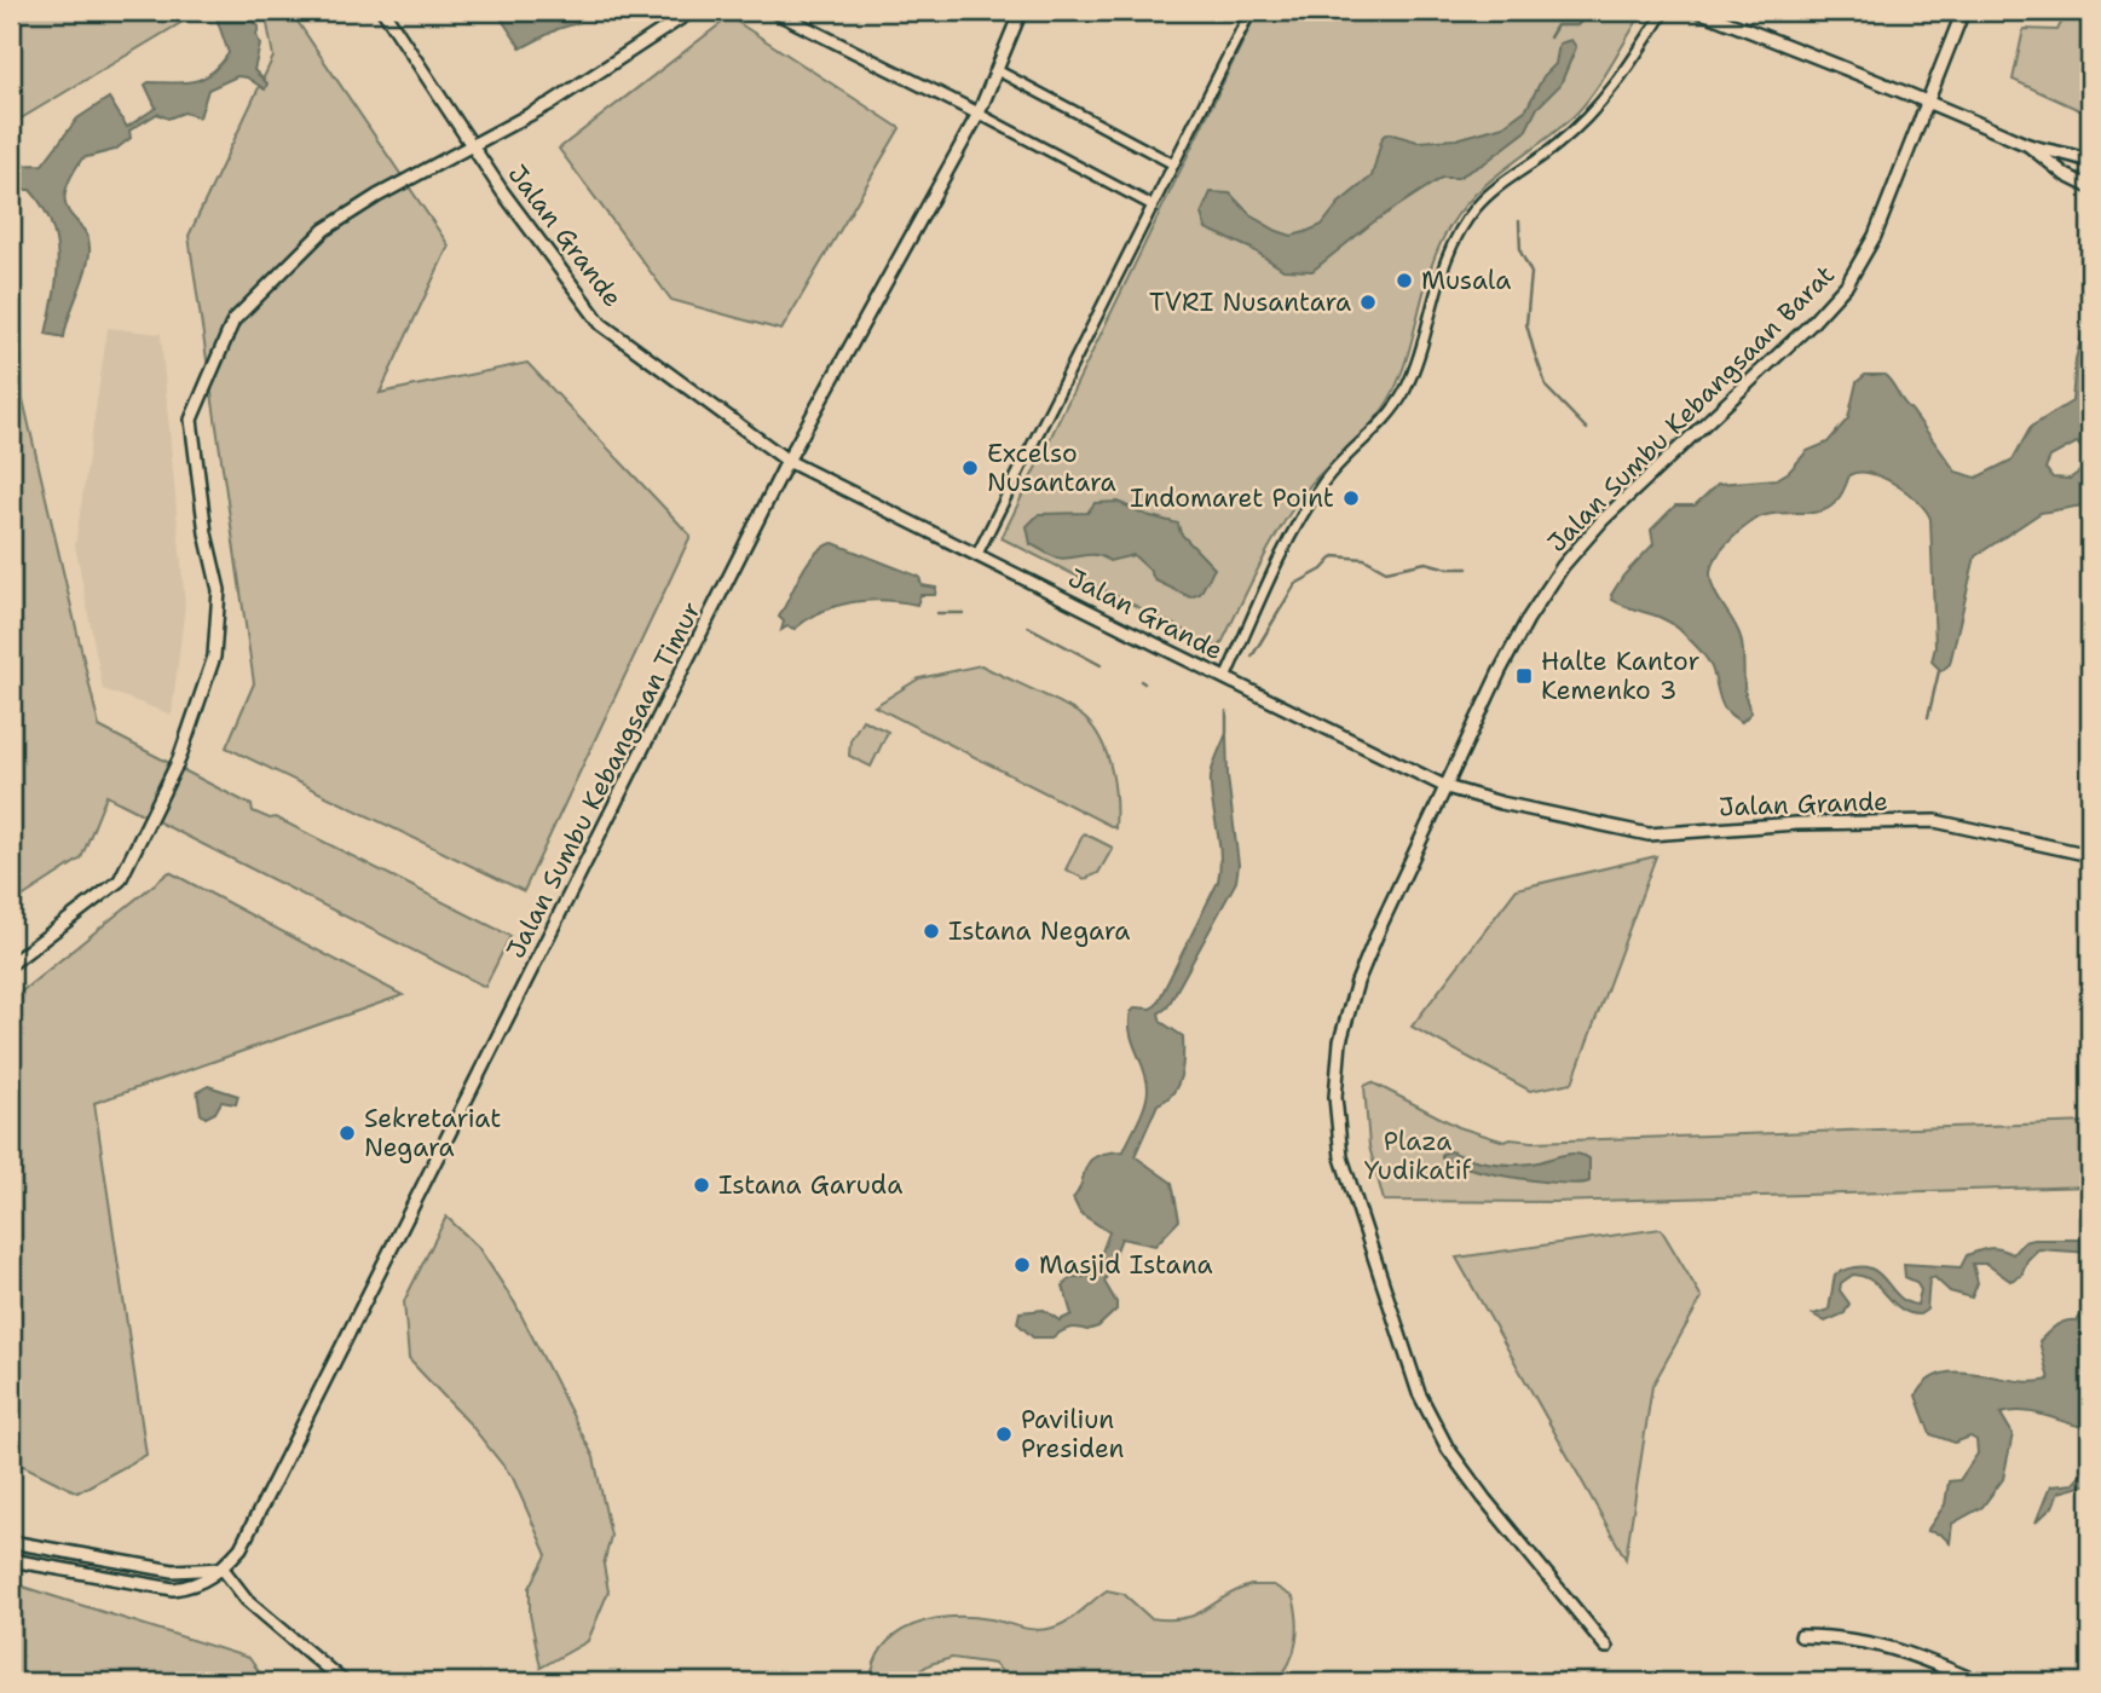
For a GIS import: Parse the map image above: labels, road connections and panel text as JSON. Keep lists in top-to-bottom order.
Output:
{
  "streets": {
    "street": ["Jalan Grande", "Jalan Sumbu Kebangsaan Barat", "Jalan Sumbu Kebangsaan Timur"]
  },
  "crossings": [
    ["Jalan Grande", "Jalan Sumbu Kebangsaan Barat"],
    ["Jalan Grande", "Jalan Sumbu Kebangsaan Timur"]
  ],
  "parks": ["Plaza Yudikatif"],
  "places": {
    "other": [
      "Musala",
      "TVRI Nusantara",
      "Excelso Nusantara",
      "Indomaret Point",
      "Istana Negara",
      "Sekretariat Negara",
      "Istana Garuda",
      "Masjid Istana",
      "Paviliun Presiden"
    ],
    "transit": ["Halte Kantor Kemenko 3"]
  }
}
